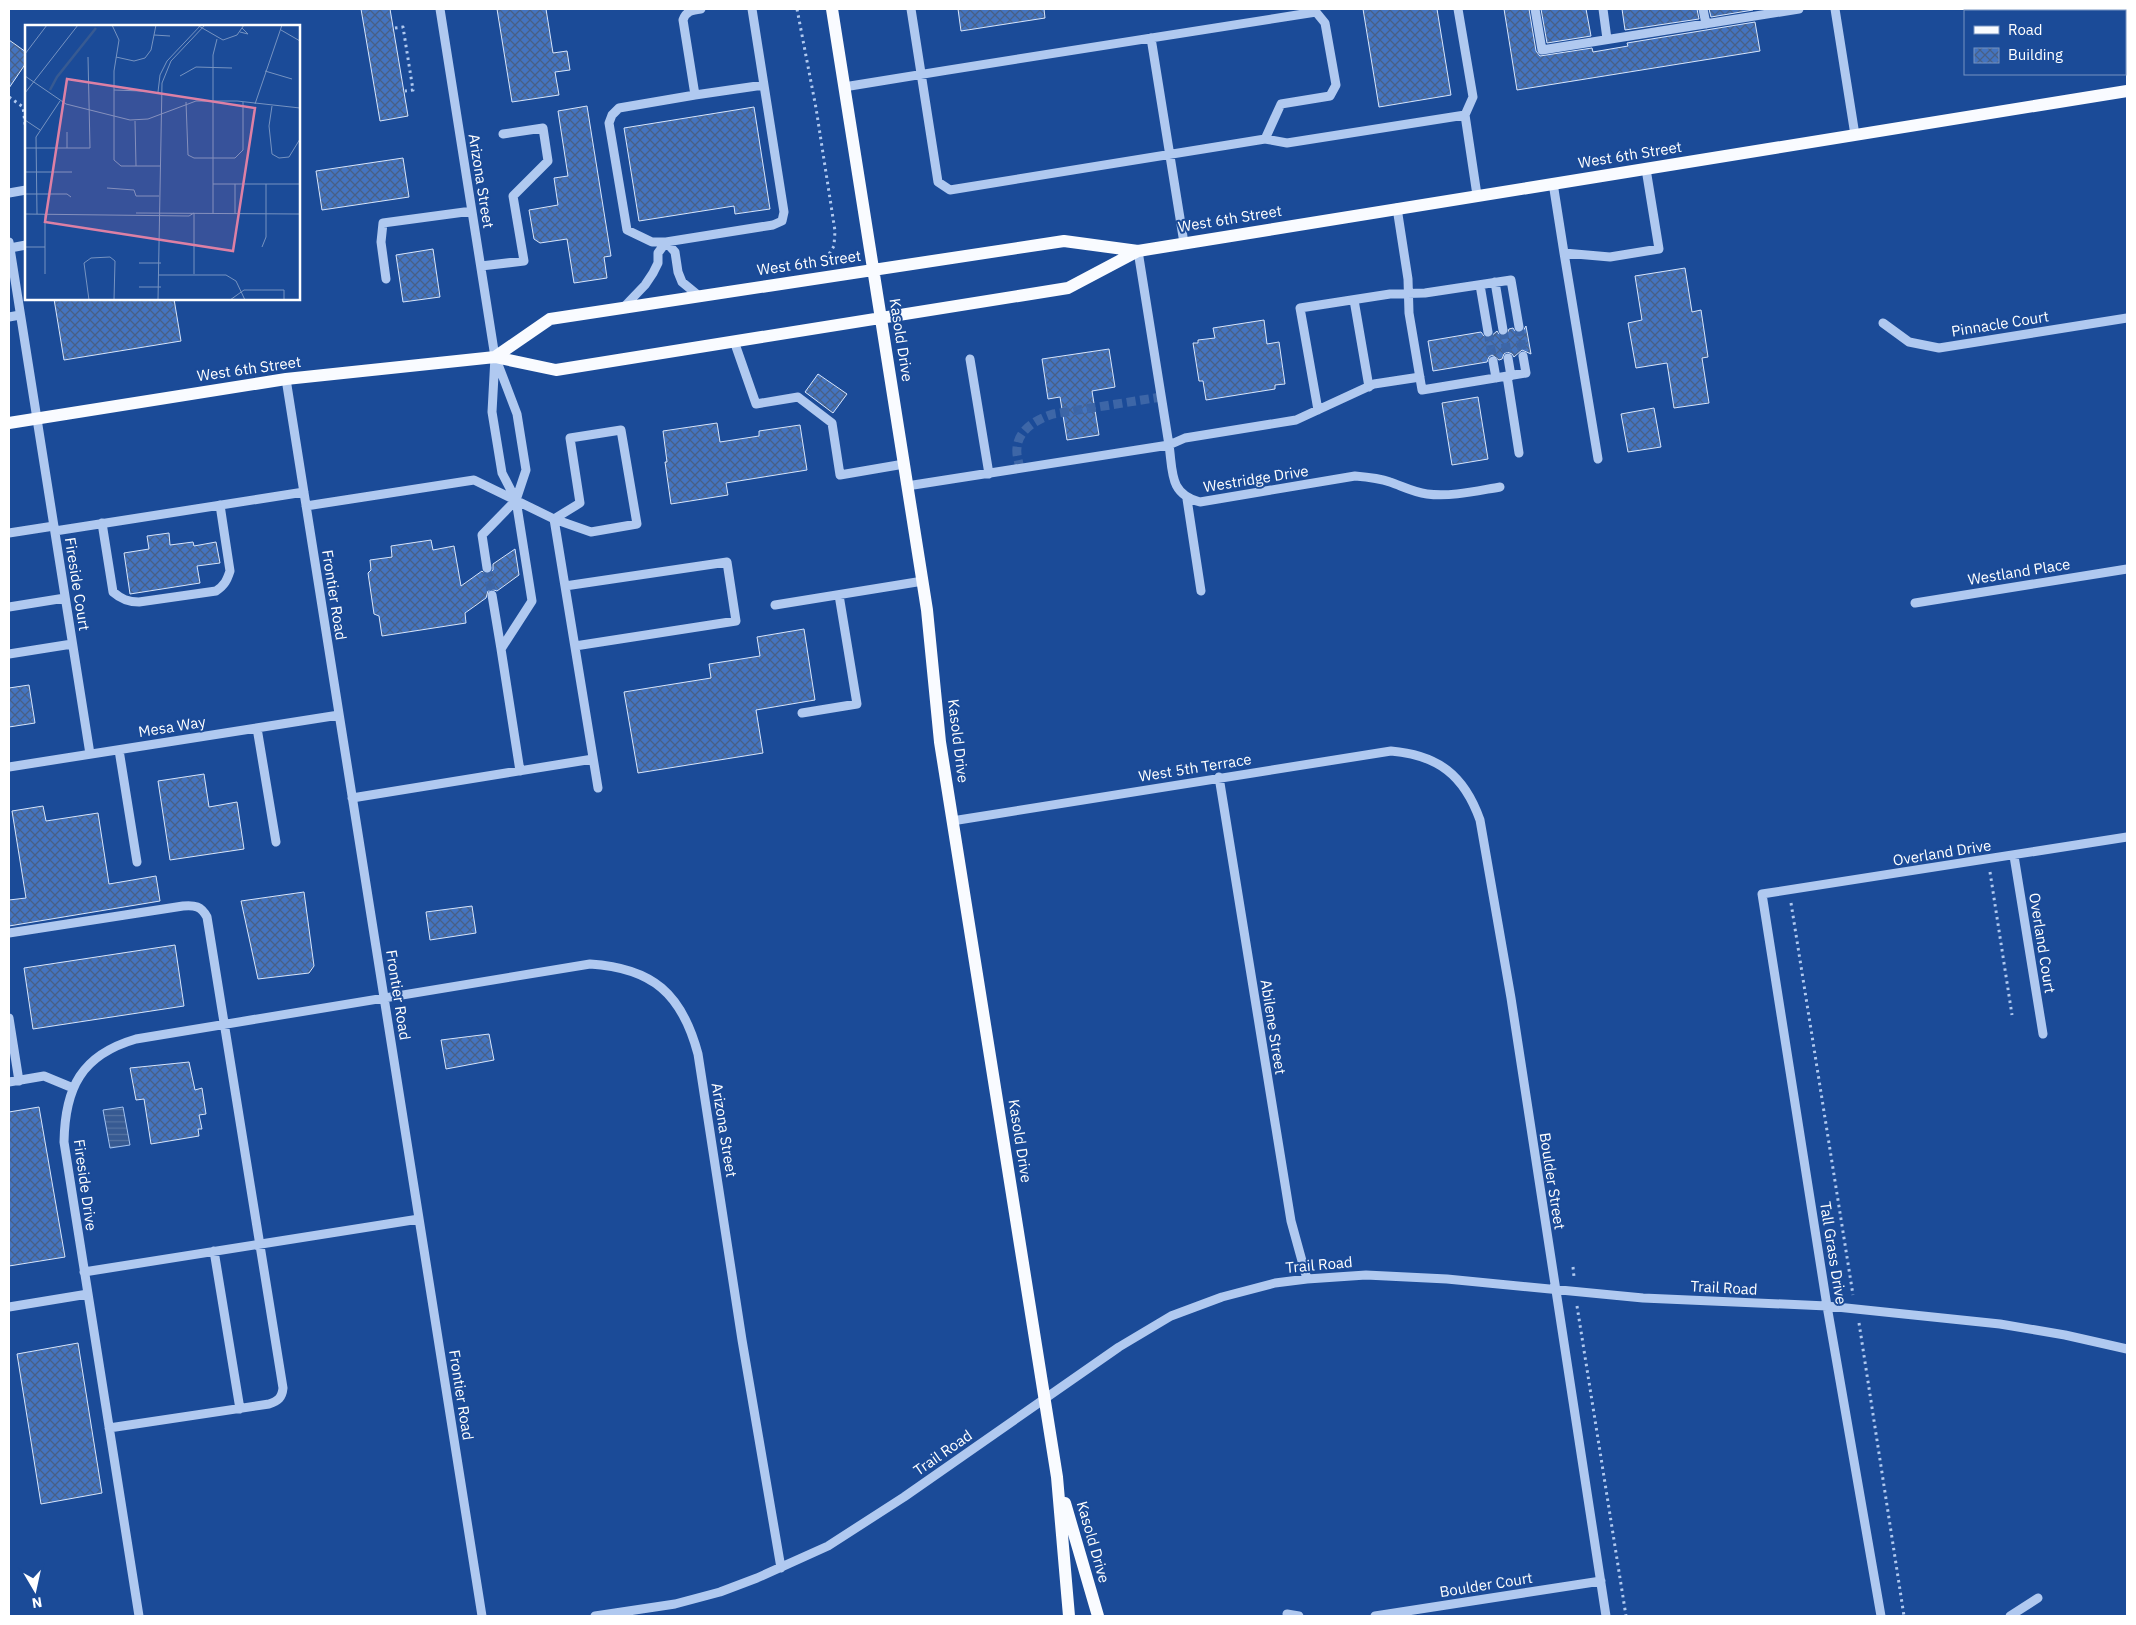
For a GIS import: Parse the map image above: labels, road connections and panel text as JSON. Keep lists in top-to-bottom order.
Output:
{
  "streets": {
    "main road": ["West 6th Street", "Kasold Drive"],
    "street": [
      "Arizona Street",
      "Pinnacle Court",
      "Westridge Drive",
      "Westland Place",
      "Fireside Court",
      "Frontier Road",
      "Mesa Way",
      "West 5th Terrace",
      "Overland Drive",
      "Overland Court",
      "Abilene Street",
      "Boulder Street",
      "Fireside Drive",
      "Tall Grass Drive",
      "Trail Road",
      "Boulder Court"
    ]
  },
  "crossings": [
    ["West 6th Street", "Arizona Street"],
    ["West 6th Street", "Kasold Drive"],
    ["West 6th Street", "Westridge Drive"],
    ["West 6th Street", "Fireside Court"],
    ["West 6th Street", "Frontier Road"],
    ["Arizona Street", "Frontier Road"],
    ["Arizona Street", "Fireside Drive"],
    ["Arizona Street", "Trail Road"],
    ["Kasold Drive", "West 5th Terrace"],
    ["Kasold Drive", "Trail Road"],
    ["Fireside Court", "Mesa Way"],
    ["Frontier Road", "Mesa Way"],
    ["Frontier Road", "Fireside Drive"],
    ["West 5th Terrace", "Abilene Street"],
    ["West 5th Terrace", "Boulder Street"],
    ["Overland Drive", "Overland Court"],
    ["Overland Drive", "Tall Grass Drive"],
    ["Abilene Street", "Trail Road"],
    ["Boulder Street", "Trail Road"],
    ["Boulder Street", "Boulder Court"],
    ["Tall Grass Drive", "Trail Road"]
  ],
  "legend": ["Road", "Building"],
  "north": "bottom"
}
